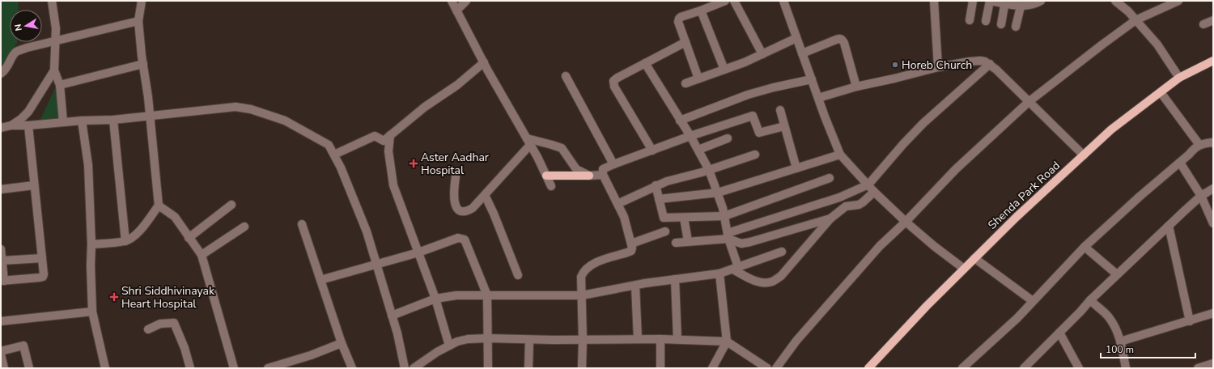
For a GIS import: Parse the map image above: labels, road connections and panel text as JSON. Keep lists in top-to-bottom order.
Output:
{
  "streets": {
    "main road": ["Shenda Park Road"]
  },
  "places": {
    "other": ["Horeb Church"],
    "health": ["Aster Aadhar Hospital", "Shri Siddhivinayak Heart Hospital"]
  },
  "scale_bar": "100 m",
  "north": "left"
}
